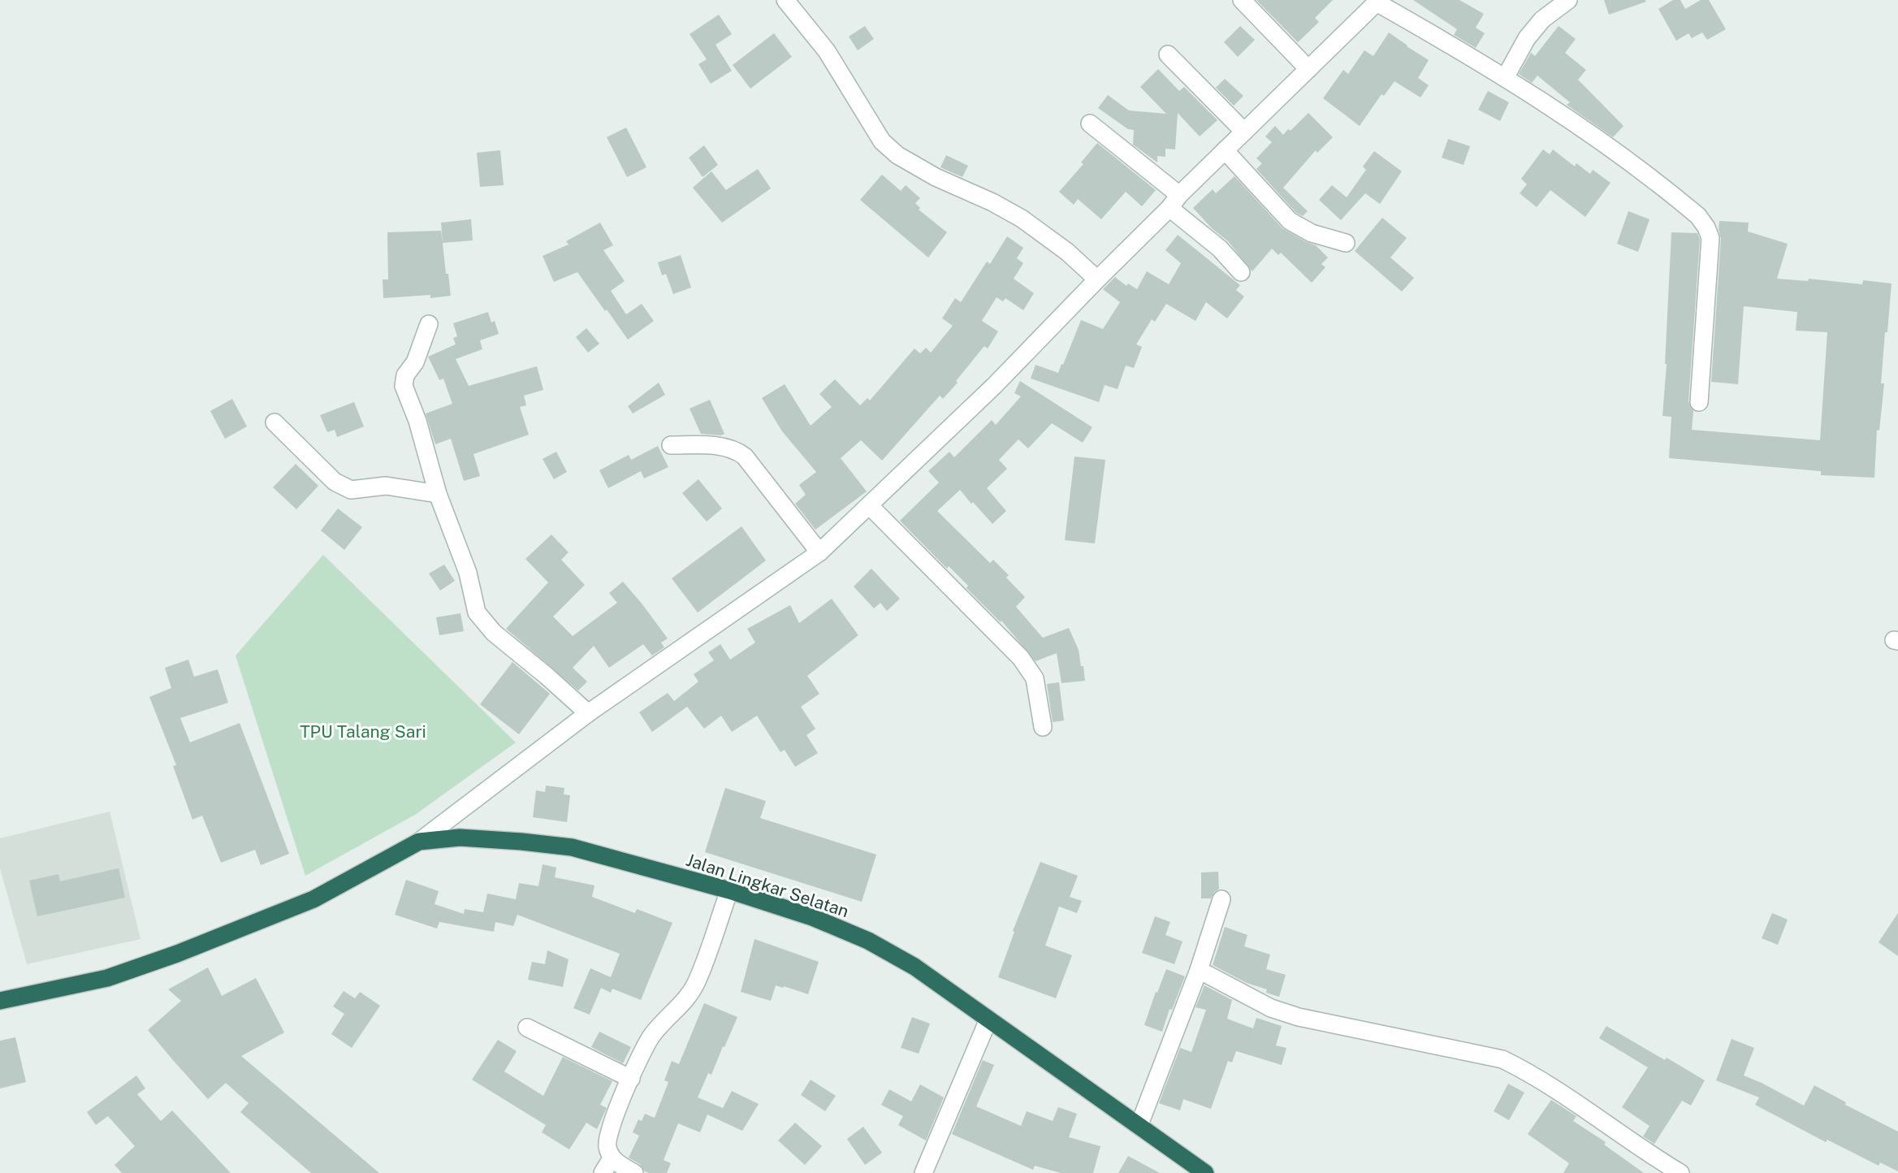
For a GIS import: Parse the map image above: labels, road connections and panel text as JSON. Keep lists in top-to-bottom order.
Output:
{
  "streets": {
    "highway": ["Jalan Lingkar Selatan"]
  },
  "parks": ["TPU Talang Sari"]
}
